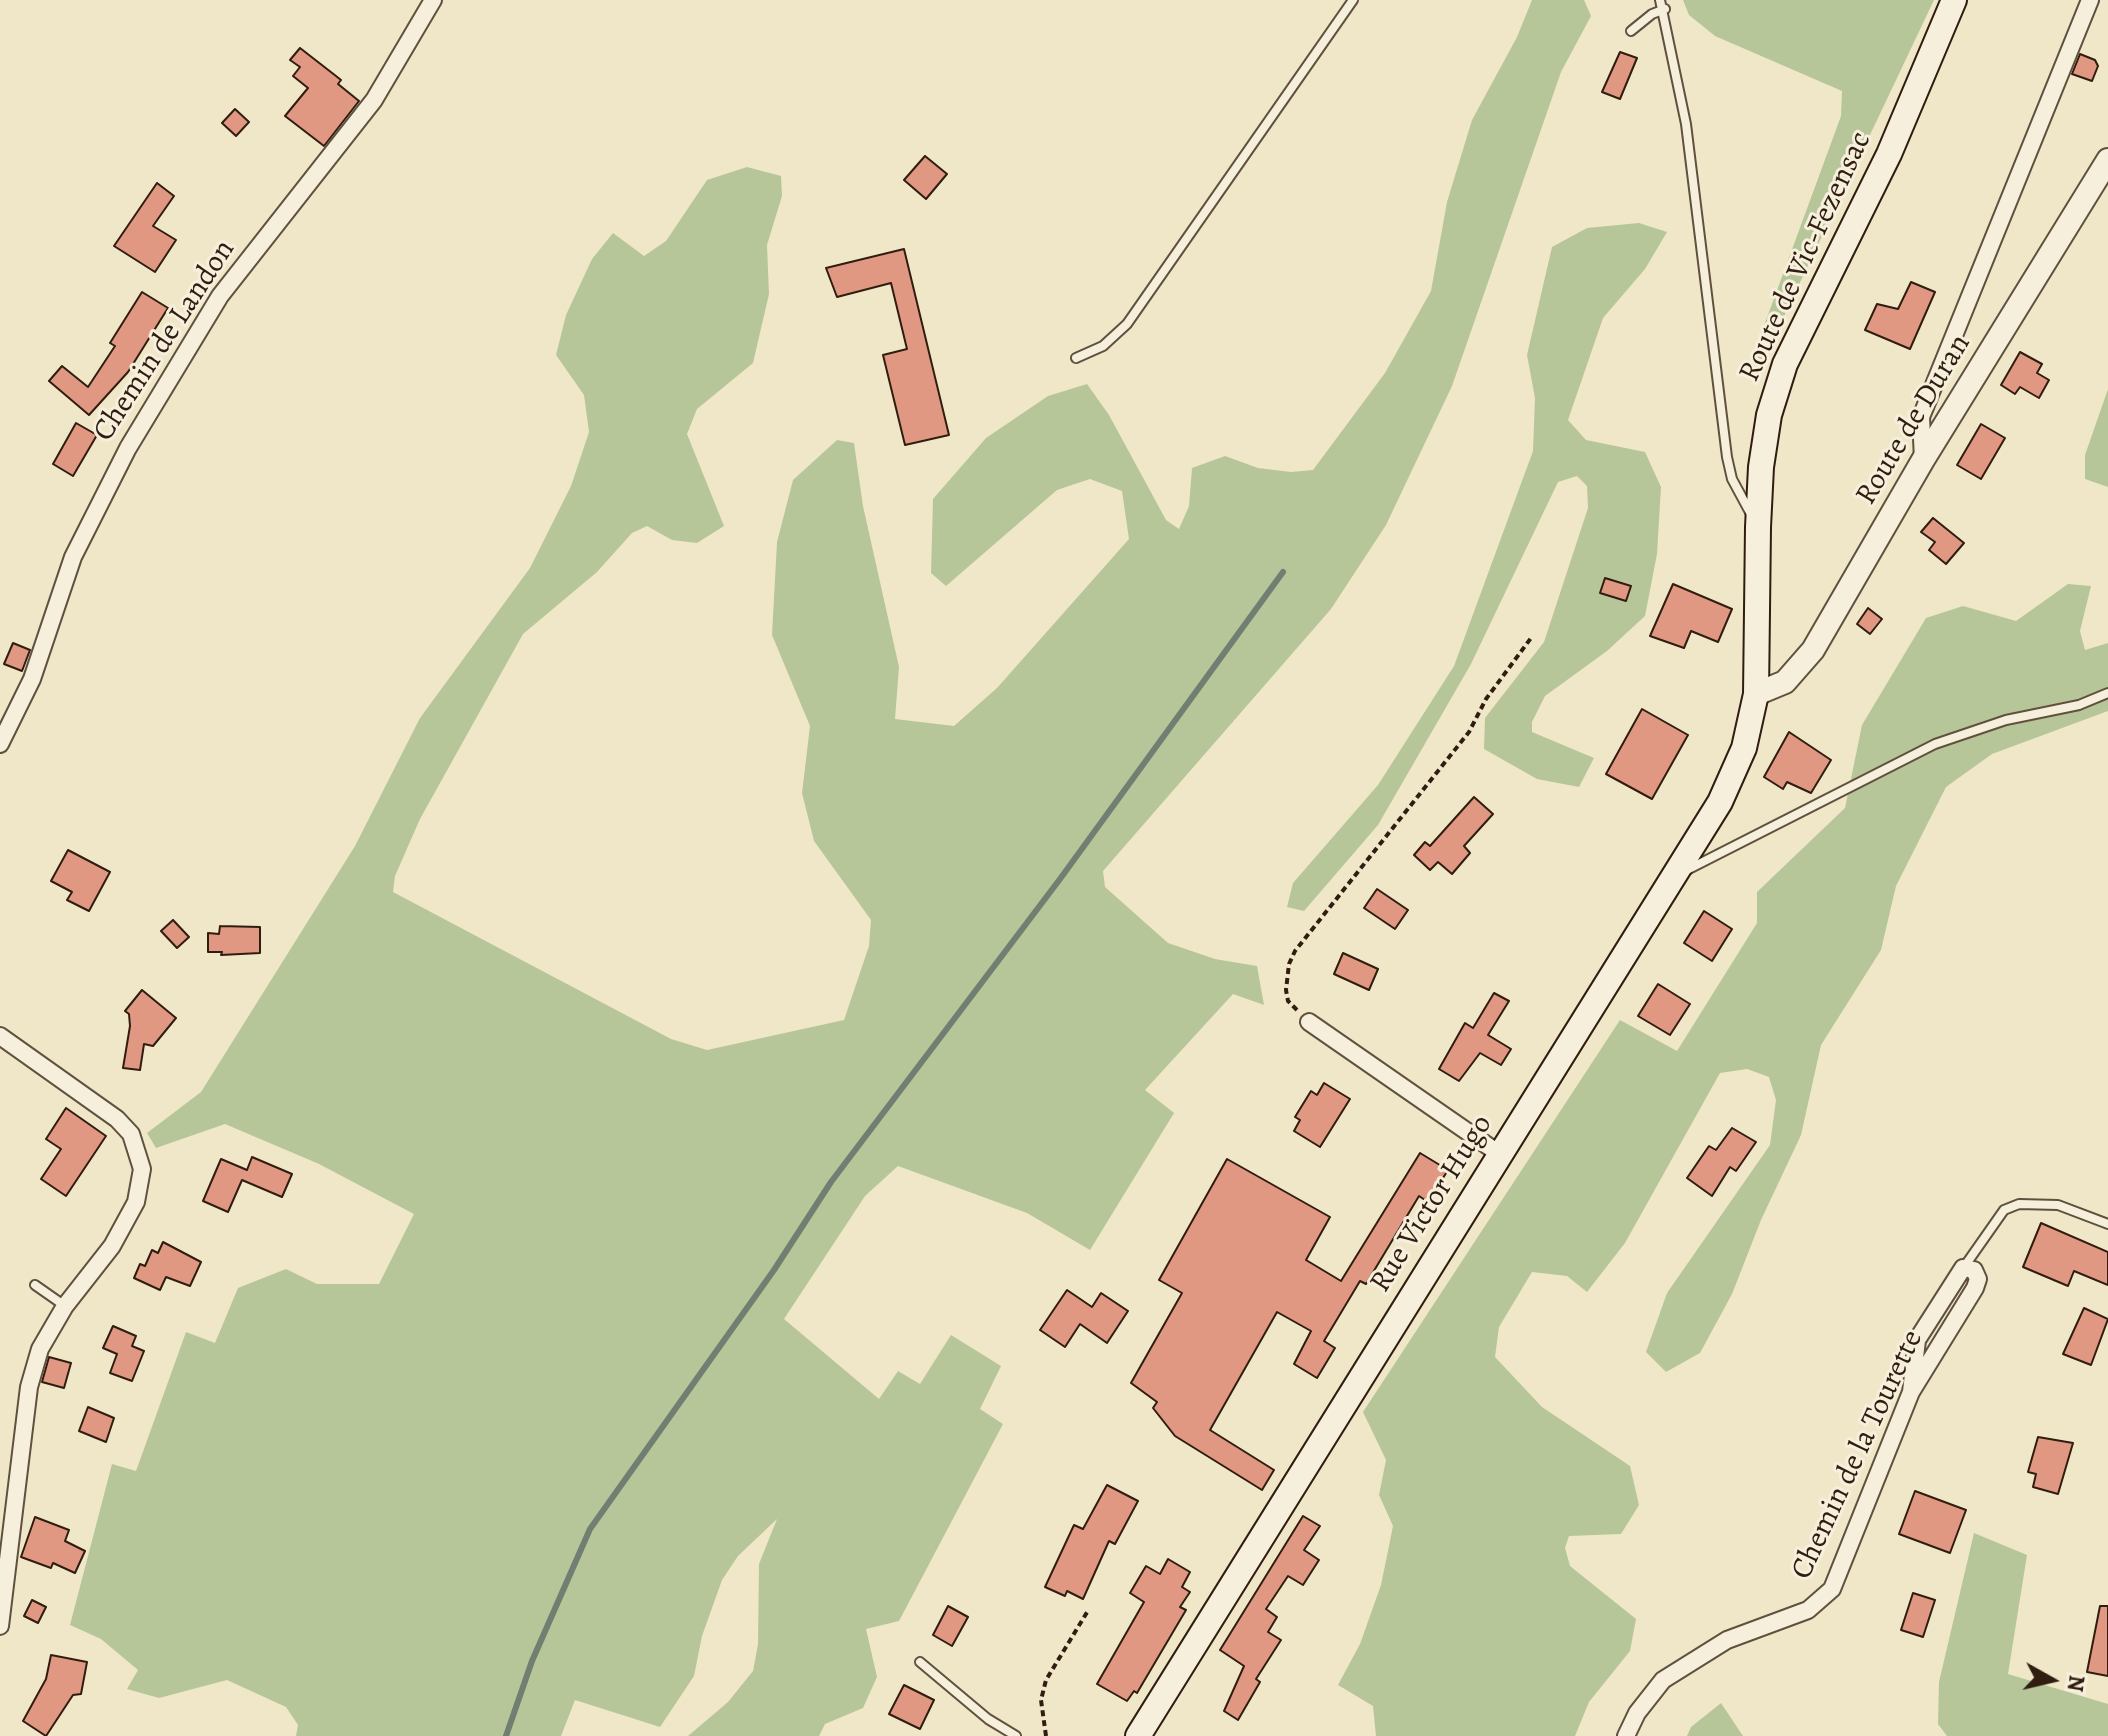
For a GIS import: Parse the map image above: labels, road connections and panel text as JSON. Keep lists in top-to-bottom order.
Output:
{
  "streets": {
    "main road": ["Route de Vic-Fezensac", "Rue Victor Hugo"],
    "street": ["Chemin de Landon", "Route de Duran", "Chemin de la Tourette"]
  },
  "crossings": [
    ["Route de Vic-Fezensac", "Route de Duran"],
    ["Route de Vic-Fezensac", "Rue Victor Hugo"],
    ["Route de Duran", "Rue Victor Hugo"]
  ],
  "north": "right"
}
